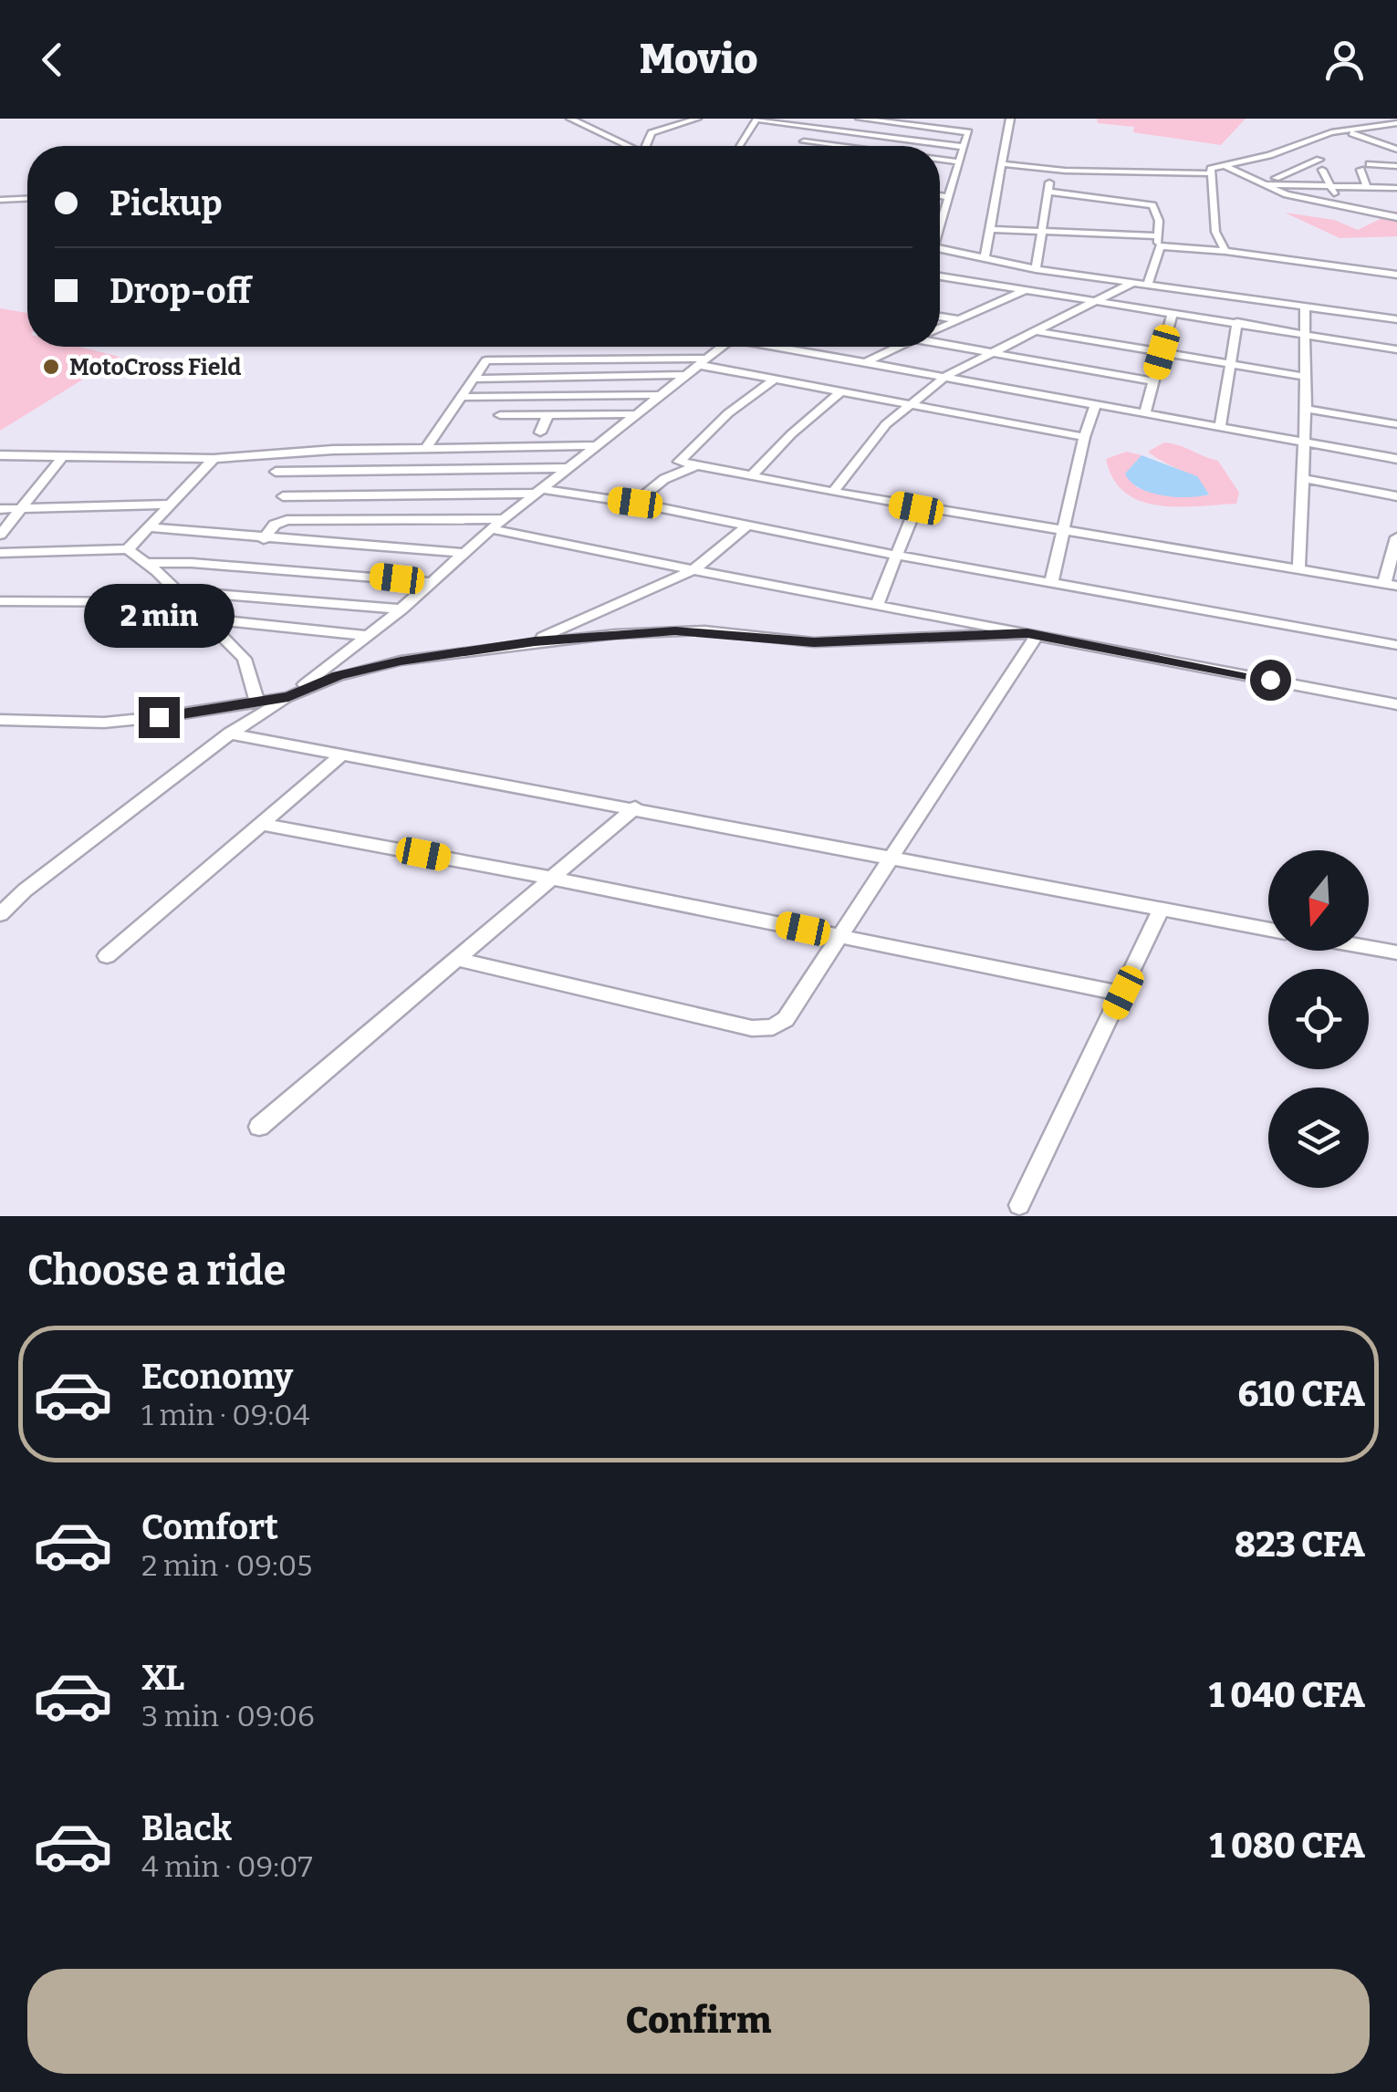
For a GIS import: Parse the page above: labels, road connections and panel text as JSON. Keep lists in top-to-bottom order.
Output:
{
  "places": ["MotoCross Field"],
  "north": "bottom",
  "page": {
    "header": "Movio",
    "banner": ["Pickup", "Drop-off"],
    "bubble": "2 min",
    "heading": "Choose a ride",
    "list": [
      {
        "name": "Economy",
        "note": "1 min · 09:04",
        "value": "610 CFA"
      },
      {
        "name": "Comfort",
        "note": "2 min · 09:05",
        "value": "823 CFA"
      },
      {
        "name": "XL",
        "note": "3 min · 09:06",
        "value": "1 040 CFA"
      },
      {
        "name": "Black",
        "note": "4 min · 09:07",
        "value": "1 080 CFA"
      }
    ],
    "buttons": "Confirm"
  }
}
